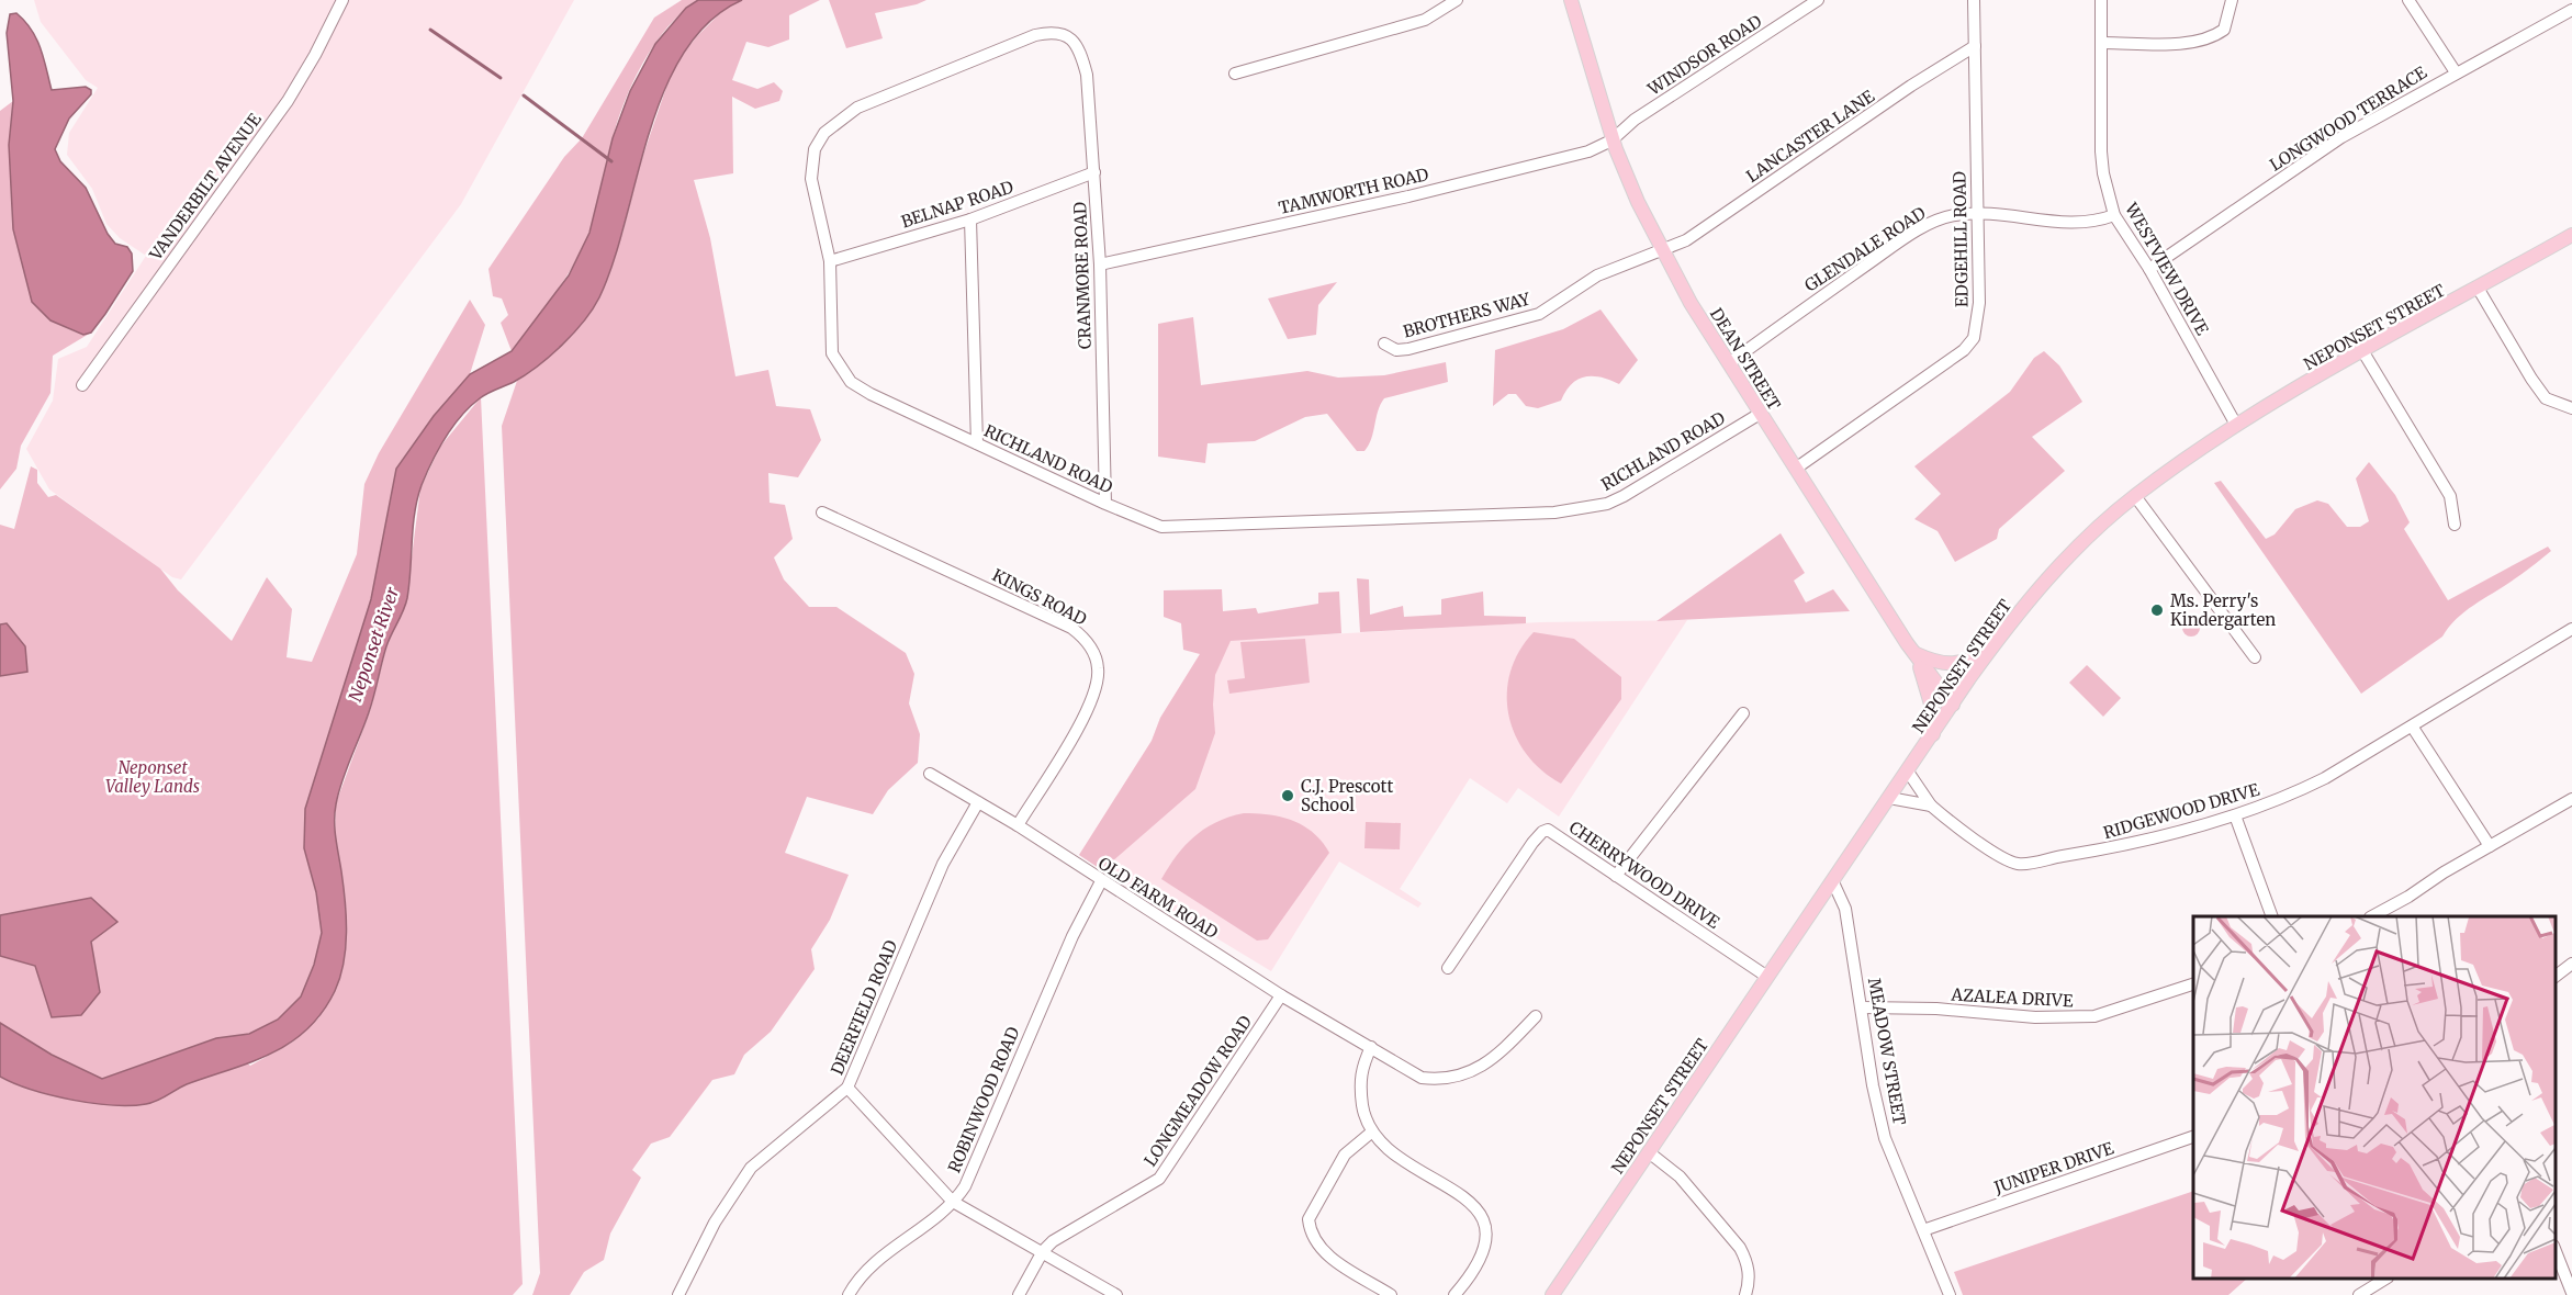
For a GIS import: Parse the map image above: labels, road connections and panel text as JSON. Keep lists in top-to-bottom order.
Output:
{
  "streets": {
    "main road": ["NEPONSET STREET", "DEAN STREET"],
    "street": [
      "WINDSOR ROAD",
      "LONGWOOD TERRACE",
      "LANCASTER LANE",
      "VANDERBILT AVENUE",
      "TAMWORTH ROAD",
      "BELNAP ROAD",
      "EDGEHILL ROAD",
      "GLENDALE ROAD",
      "WESTVIEW DRIVE",
      "CRANMORE ROAD",
      "BROTHERS WAY",
      "RICHLAND ROAD",
      "KINGS ROAD",
      "RIDGEWOOD DRIVE",
      "CHERRYWOOD DRIVE",
      "OLD FARM ROAD",
      "AZALEA DRIVE",
      "DEERFIELD ROAD",
      "MEADOW STREET",
      "LONGMEADOW ROAD",
      "ROBINWOOD ROAD",
      "JUNIPER DRIVE"
    ]
  },
  "crossings": [
    ["WINDSOR ROAD", "TAMWORTH ROAD"],
    ["WINDSOR ROAD", "DEAN STREET"],
    ["LONGWOOD TERRACE", "WESTVIEW DRIVE"],
    ["LANCASTER LANE", "EDGEHILL ROAD"],
    ["LANCASTER LANE", "BROTHERS WAY"],
    ["LANCASTER LANE", "DEAN STREET"],
    ["TAMWORTH ROAD", "CRANMORE ROAD"],
    ["TAMWORTH ROAD", "DEAN STREET"],
    ["BELNAP ROAD", "CRANMORE ROAD"],
    ["BELNAP ROAD", "RICHLAND ROAD"],
    ["EDGEHILL ROAD", "GLENDALE ROAD"],
    ["EDGEHILL ROAD", "DEAN STREET"],
    ["GLENDALE ROAD", "WESTVIEW DRIVE"],
    ["GLENDALE ROAD", "DEAN STREET"],
    ["WESTVIEW DRIVE", "NEPONSET STREET"],
    ["CRANMORE ROAD", "RICHLAND ROAD"],
    ["BROTHERS WAY", "DEAN STREET"],
    ["NEPONSET STREET", "DEAN STREET"],
    ["NEPONSET STREET", "RIDGEWOOD DRIVE"],
    ["NEPONSET STREET", "CHERRYWOOD DRIVE"],
    ["NEPONSET STREET", "MEADOW STREET"],
    ["DEAN STREET", "RICHLAND ROAD"],
    ["KINGS ROAD", "OLD FARM ROAD"],
    ["OLD FARM ROAD", "DEERFIELD ROAD"],
    ["OLD FARM ROAD", "LONGMEADOW ROAD"],
    ["OLD FARM ROAD", "ROBINWOOD ROAD"],
    ["AZALEA DRIVE", "MEADOW STREET"],
    ["MEADOW STREET", "JUNIPER DRIVE"]
  ],
  "water": ["Neponset River"],
  "parks": ["Neponset Valley Lands"],
  "places": ["Ms. Perry's Kindergarten", "C.J. Prescott School"]
}
